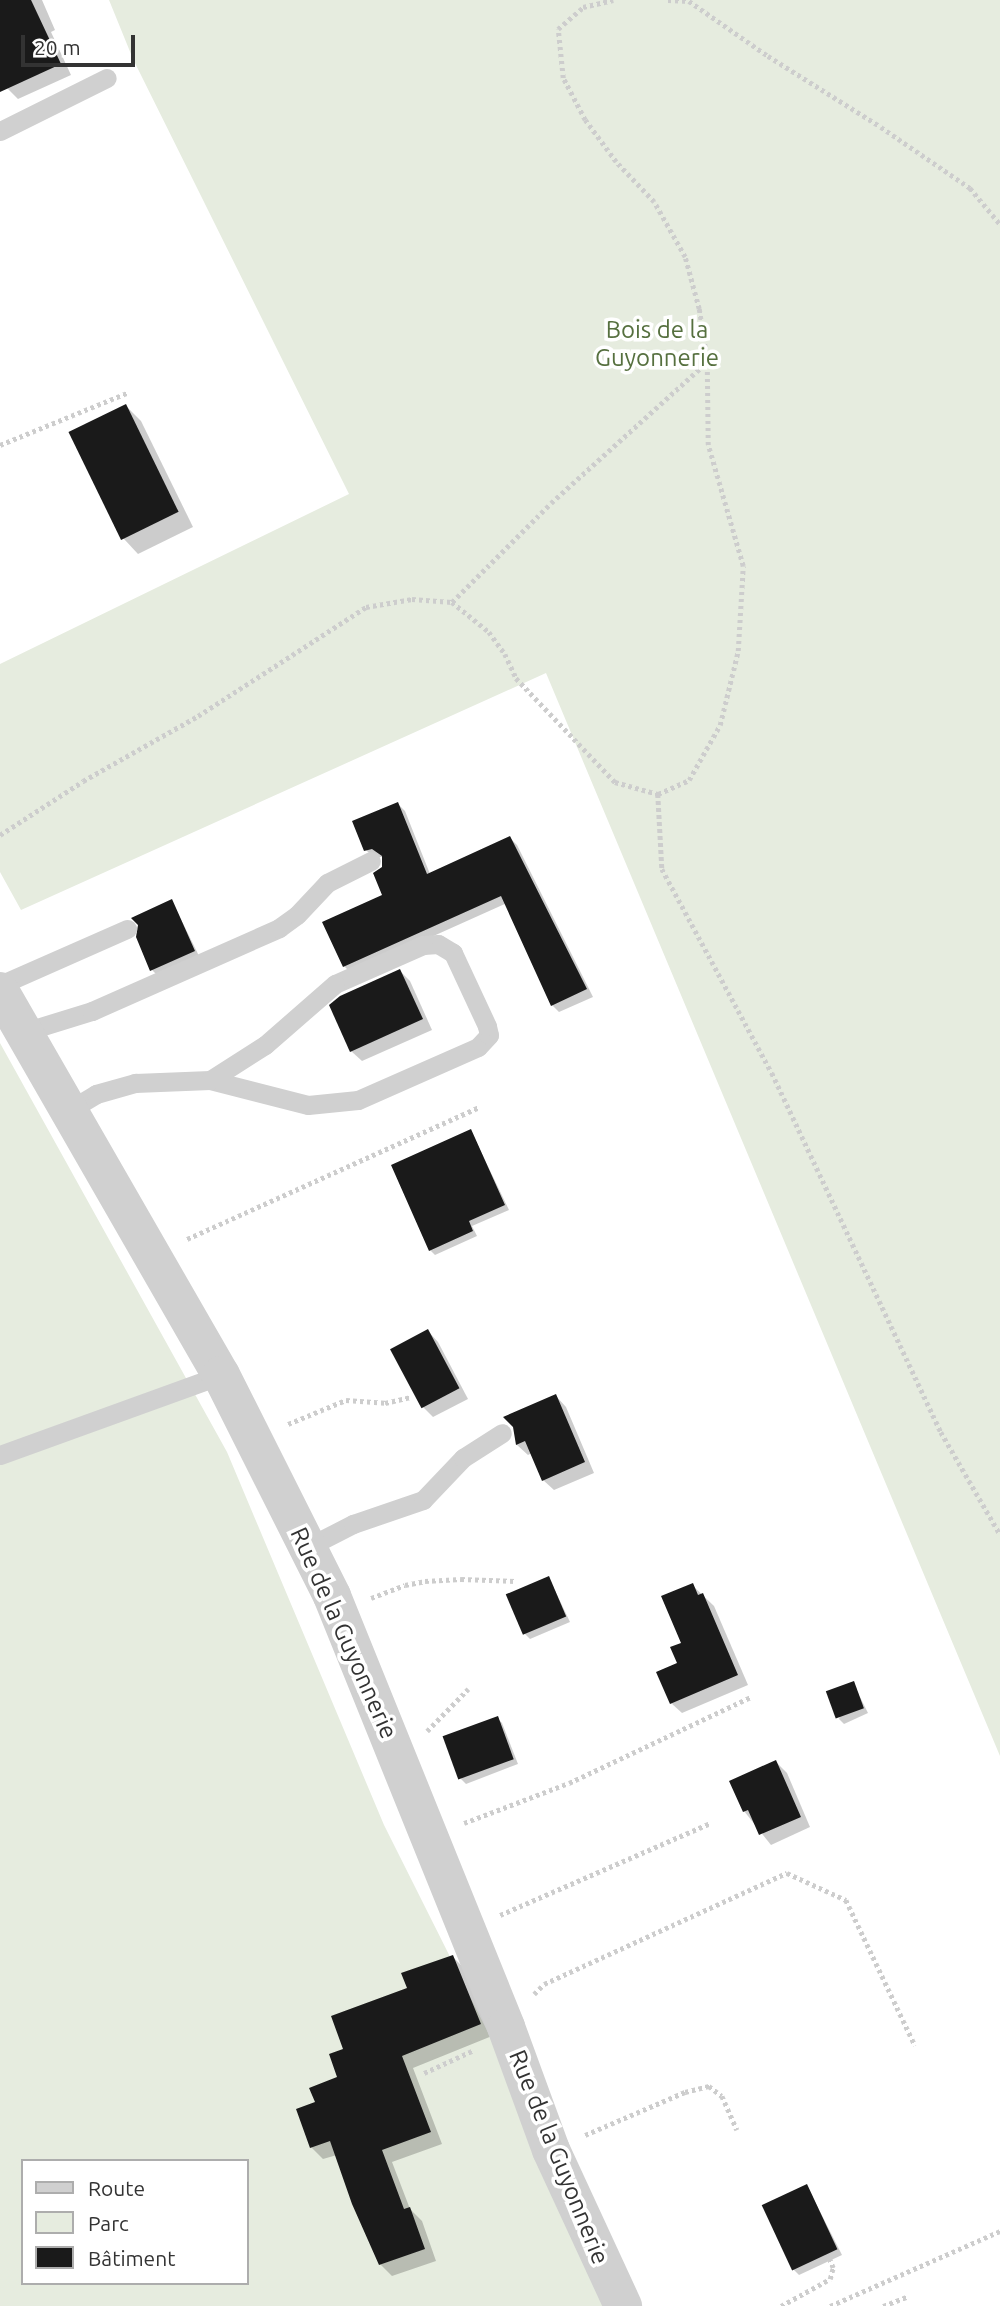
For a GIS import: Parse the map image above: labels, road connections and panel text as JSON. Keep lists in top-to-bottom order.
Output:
{
  "streets": {
    "street": ["Rue de la Guyonnerie"]
  },
  "parks": ["Bois de la Guyonnerie"],
  "legend": ["Route", "Parc", "Bâtiment"],
  "scale_bar": "20 m"
}
